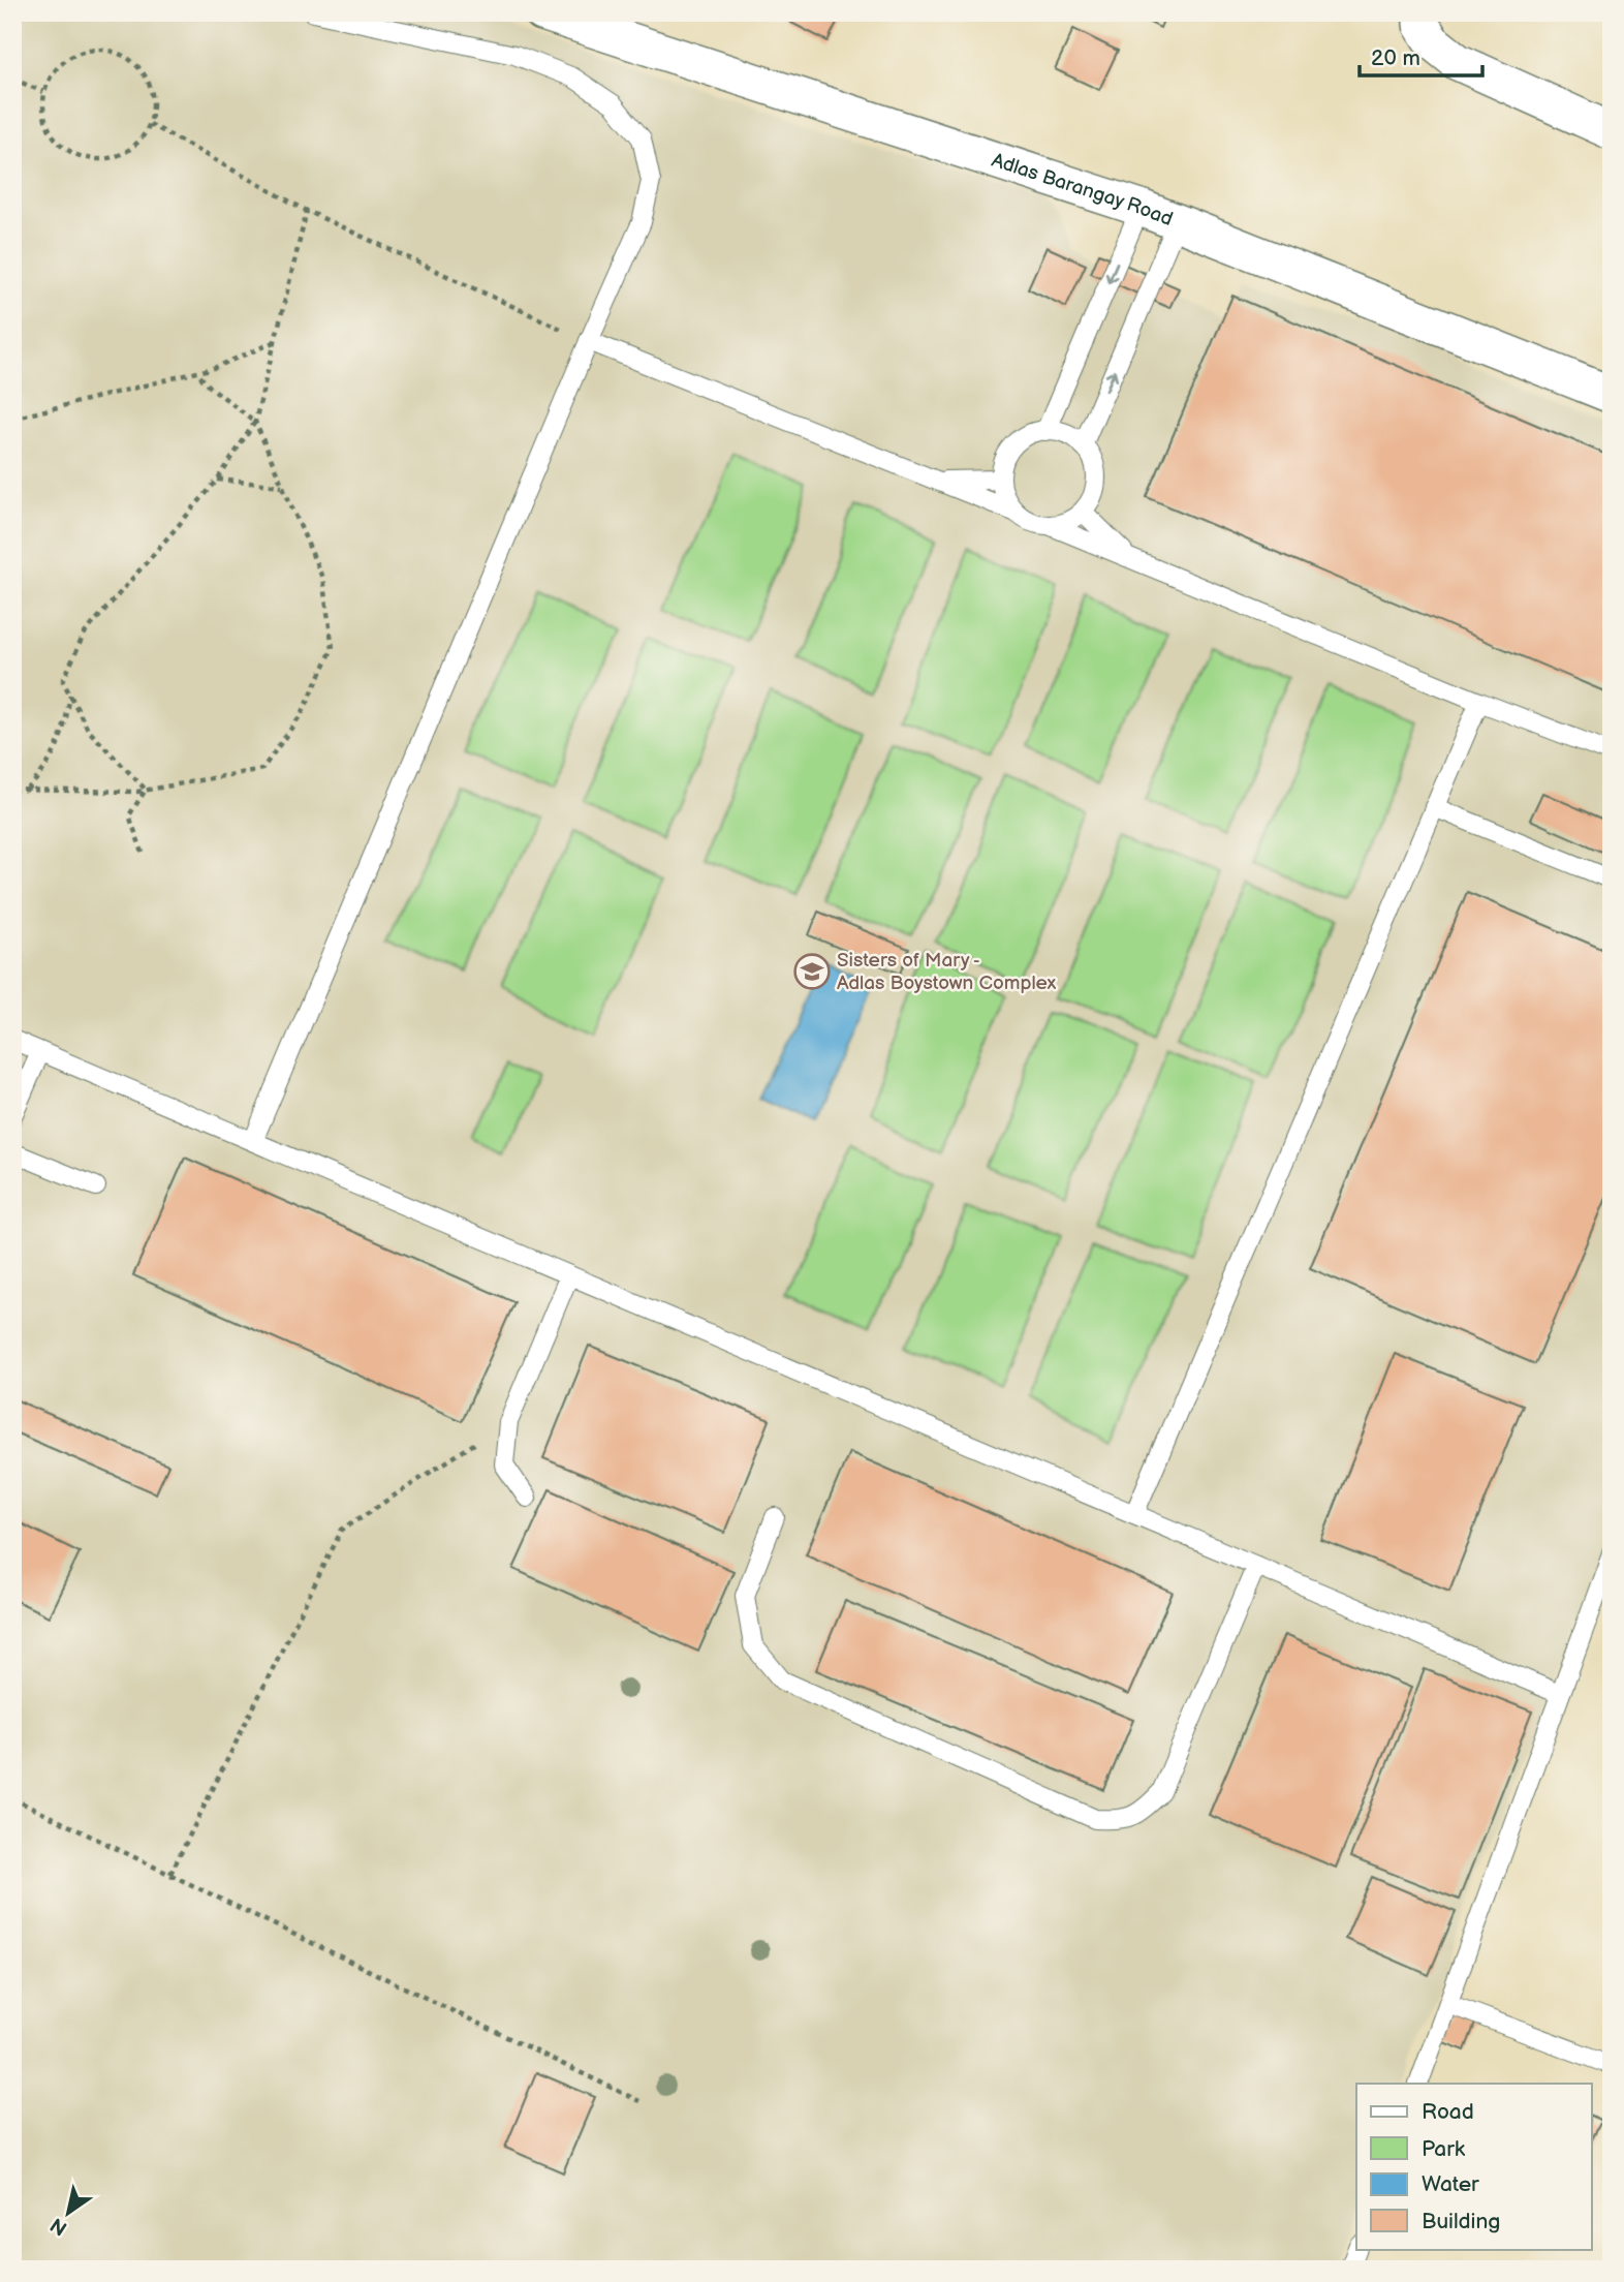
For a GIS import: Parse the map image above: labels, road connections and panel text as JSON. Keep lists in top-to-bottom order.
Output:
{
  "streets": {
    "street": ["Adlas Barangay Road"]
  },
  "places": {
    "school or university": ["Sisters of Mary - Adlas Boystown Complex"]
  },
  "legend": [
    "Road",
    "Park",
    "Water",
    "Building"
  ],
  "scale_bar": "20 m",
  "north": "bottom left"
}
